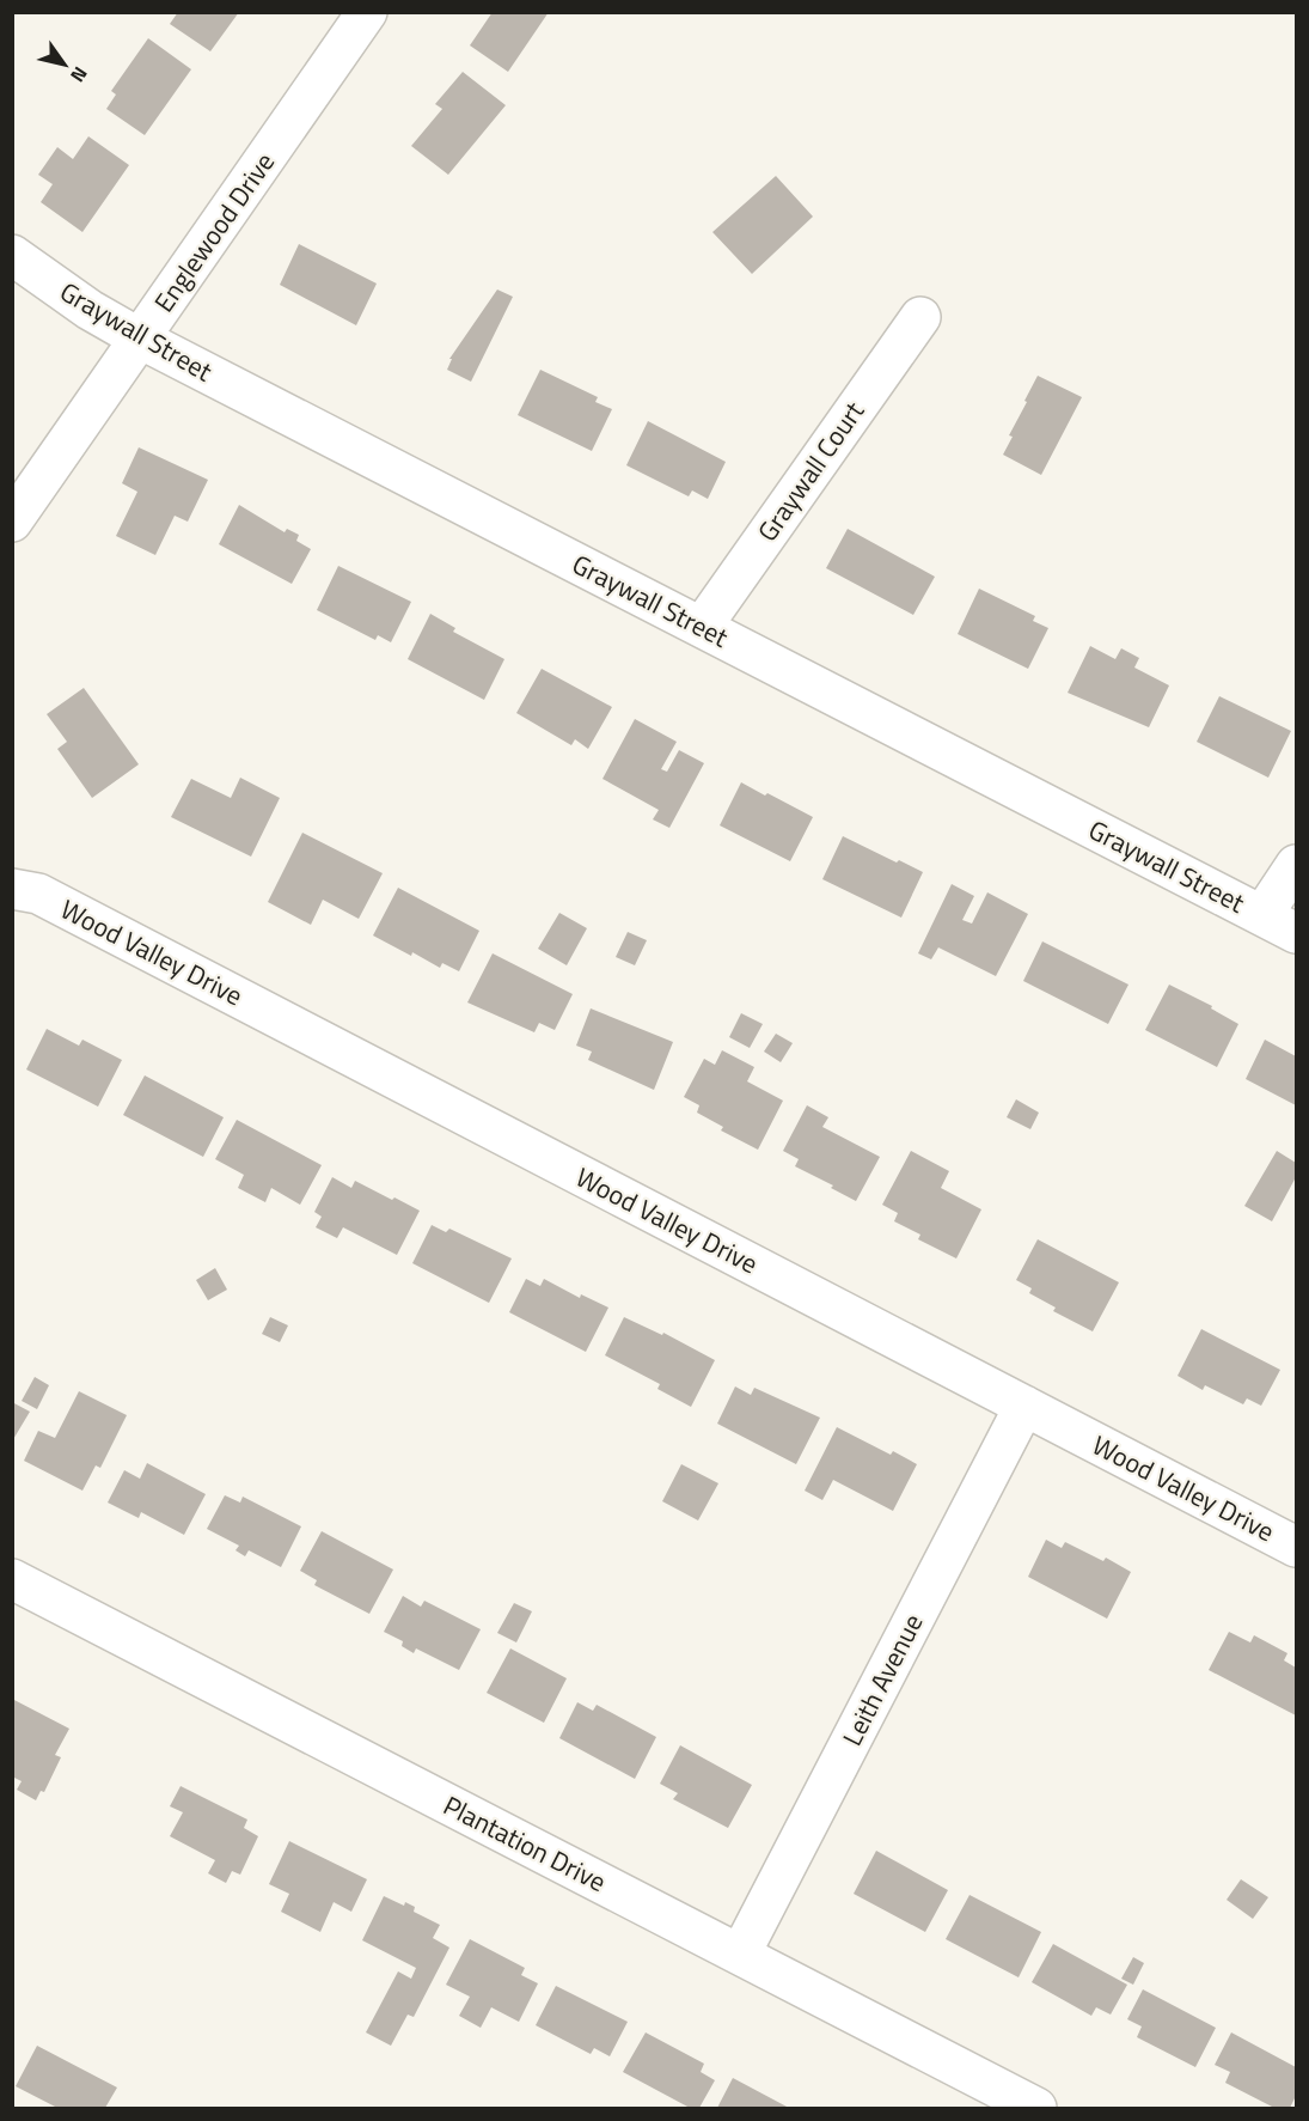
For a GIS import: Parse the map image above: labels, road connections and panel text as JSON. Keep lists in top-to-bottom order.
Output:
{
  "streets": {
    "street": [
      "Englewood Drive",
      "Graywall Street",
      "Graywall Court",
      "Wood Valley Drive",
      "Leith Avenue",
      "Plantation Drive"
    ]
  },
  "crossings": [
    ["Englewood Drive", "Graywall Street"],
    ["Graywall Street", "Graywall Court"],
    ["Wood Valley Drive", "Leith Avenue"],
    ["Leith Avenue", "Plantation Drive"]
  ],
  "north": "bottom right"
}
